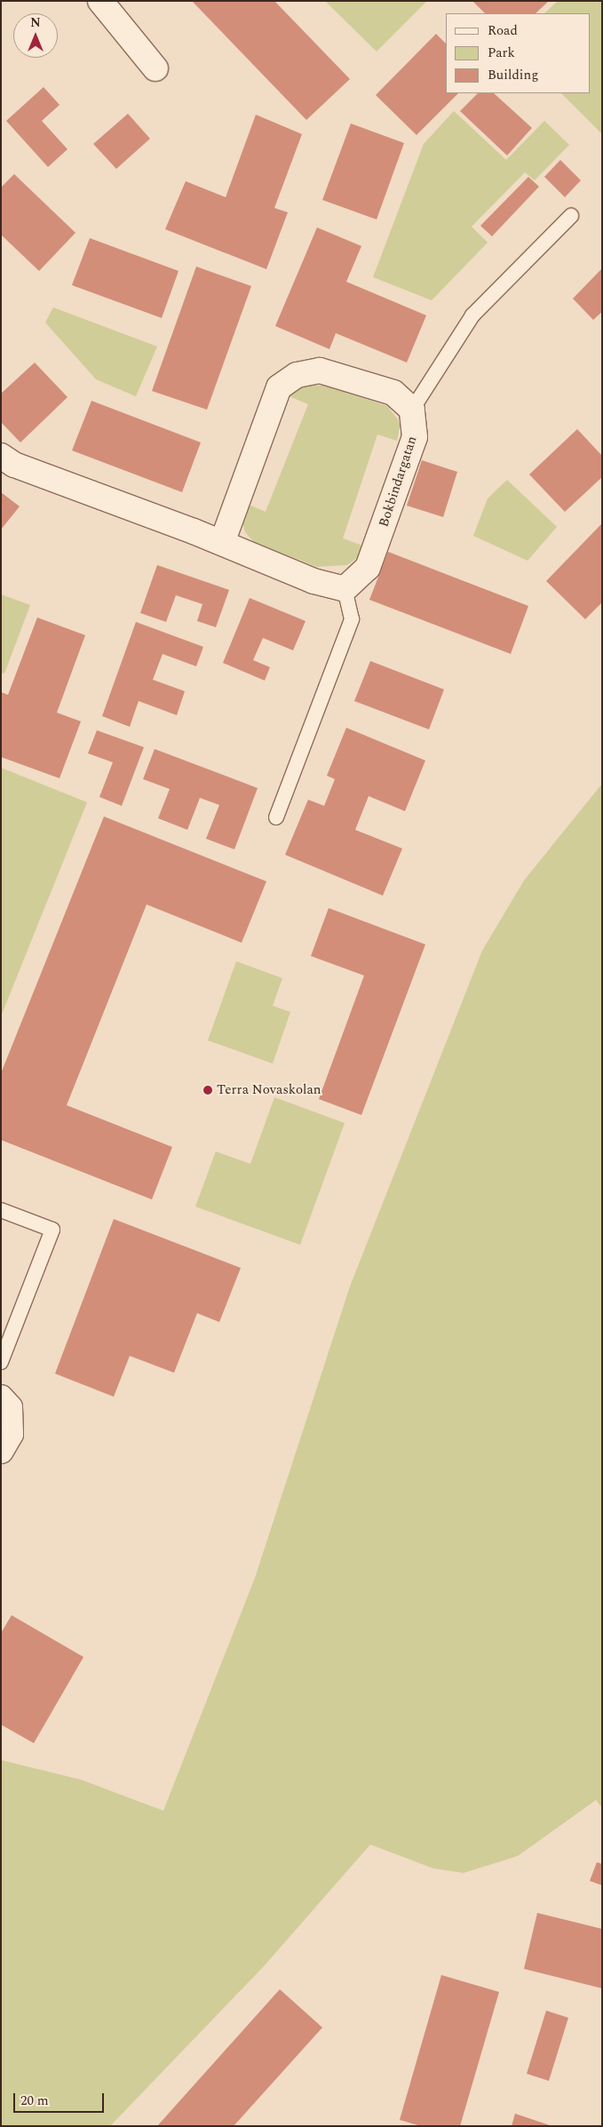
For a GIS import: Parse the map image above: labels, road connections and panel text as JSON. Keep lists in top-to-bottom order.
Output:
{
  "streets": {
    "street": ["Bokbindargatan"]
  },
  "places": ["Terra Novaskolan"],
  "legend": ["Road", "Park", "Building"],
  "scale_bar": "20 m",
  "north": "top"
}
